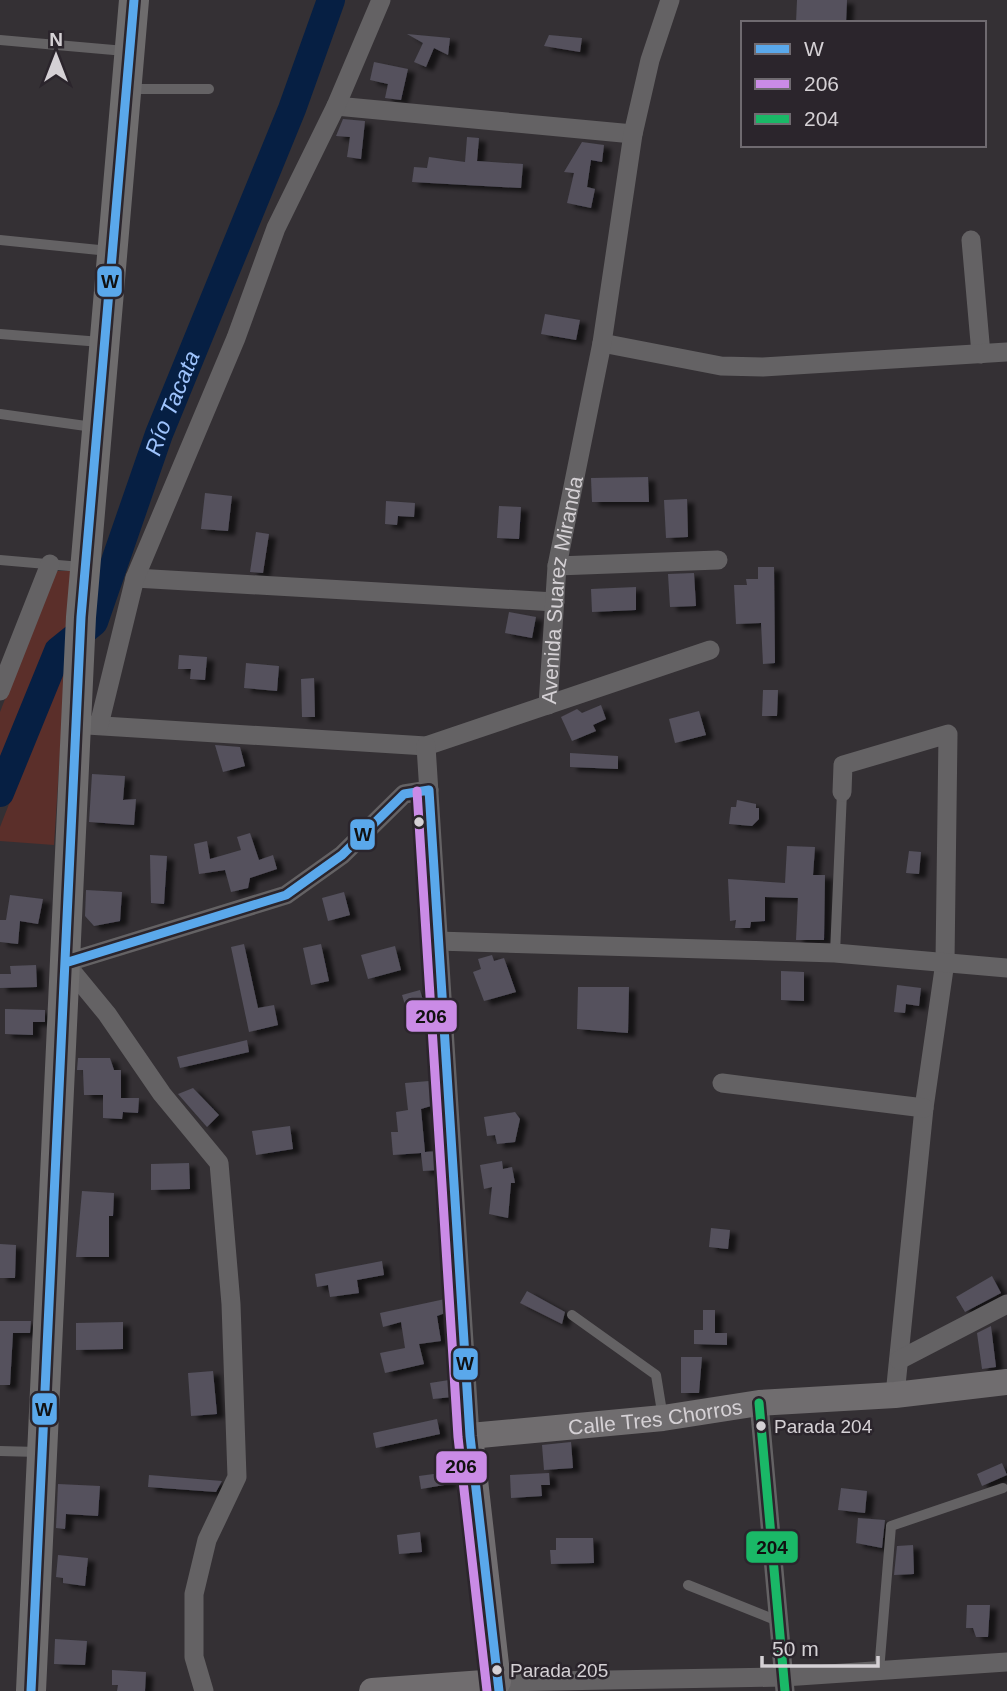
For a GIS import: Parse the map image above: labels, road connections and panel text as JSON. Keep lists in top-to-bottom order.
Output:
{
  "streets": {
    "main road": ["Calle Tres Chorros"],
    "street": ["Avenida Suarez Miranda"]
  },
  "water": ["Río Tacata"],
  "places": ["Parada 204", "Parada 205"],
  "lines": ["transit line W", "transit line 206", "transit line 204"],
  "legend": ["W", "206", "204"],
  "scale_bar": "50 m",
  "north": "top"
}
